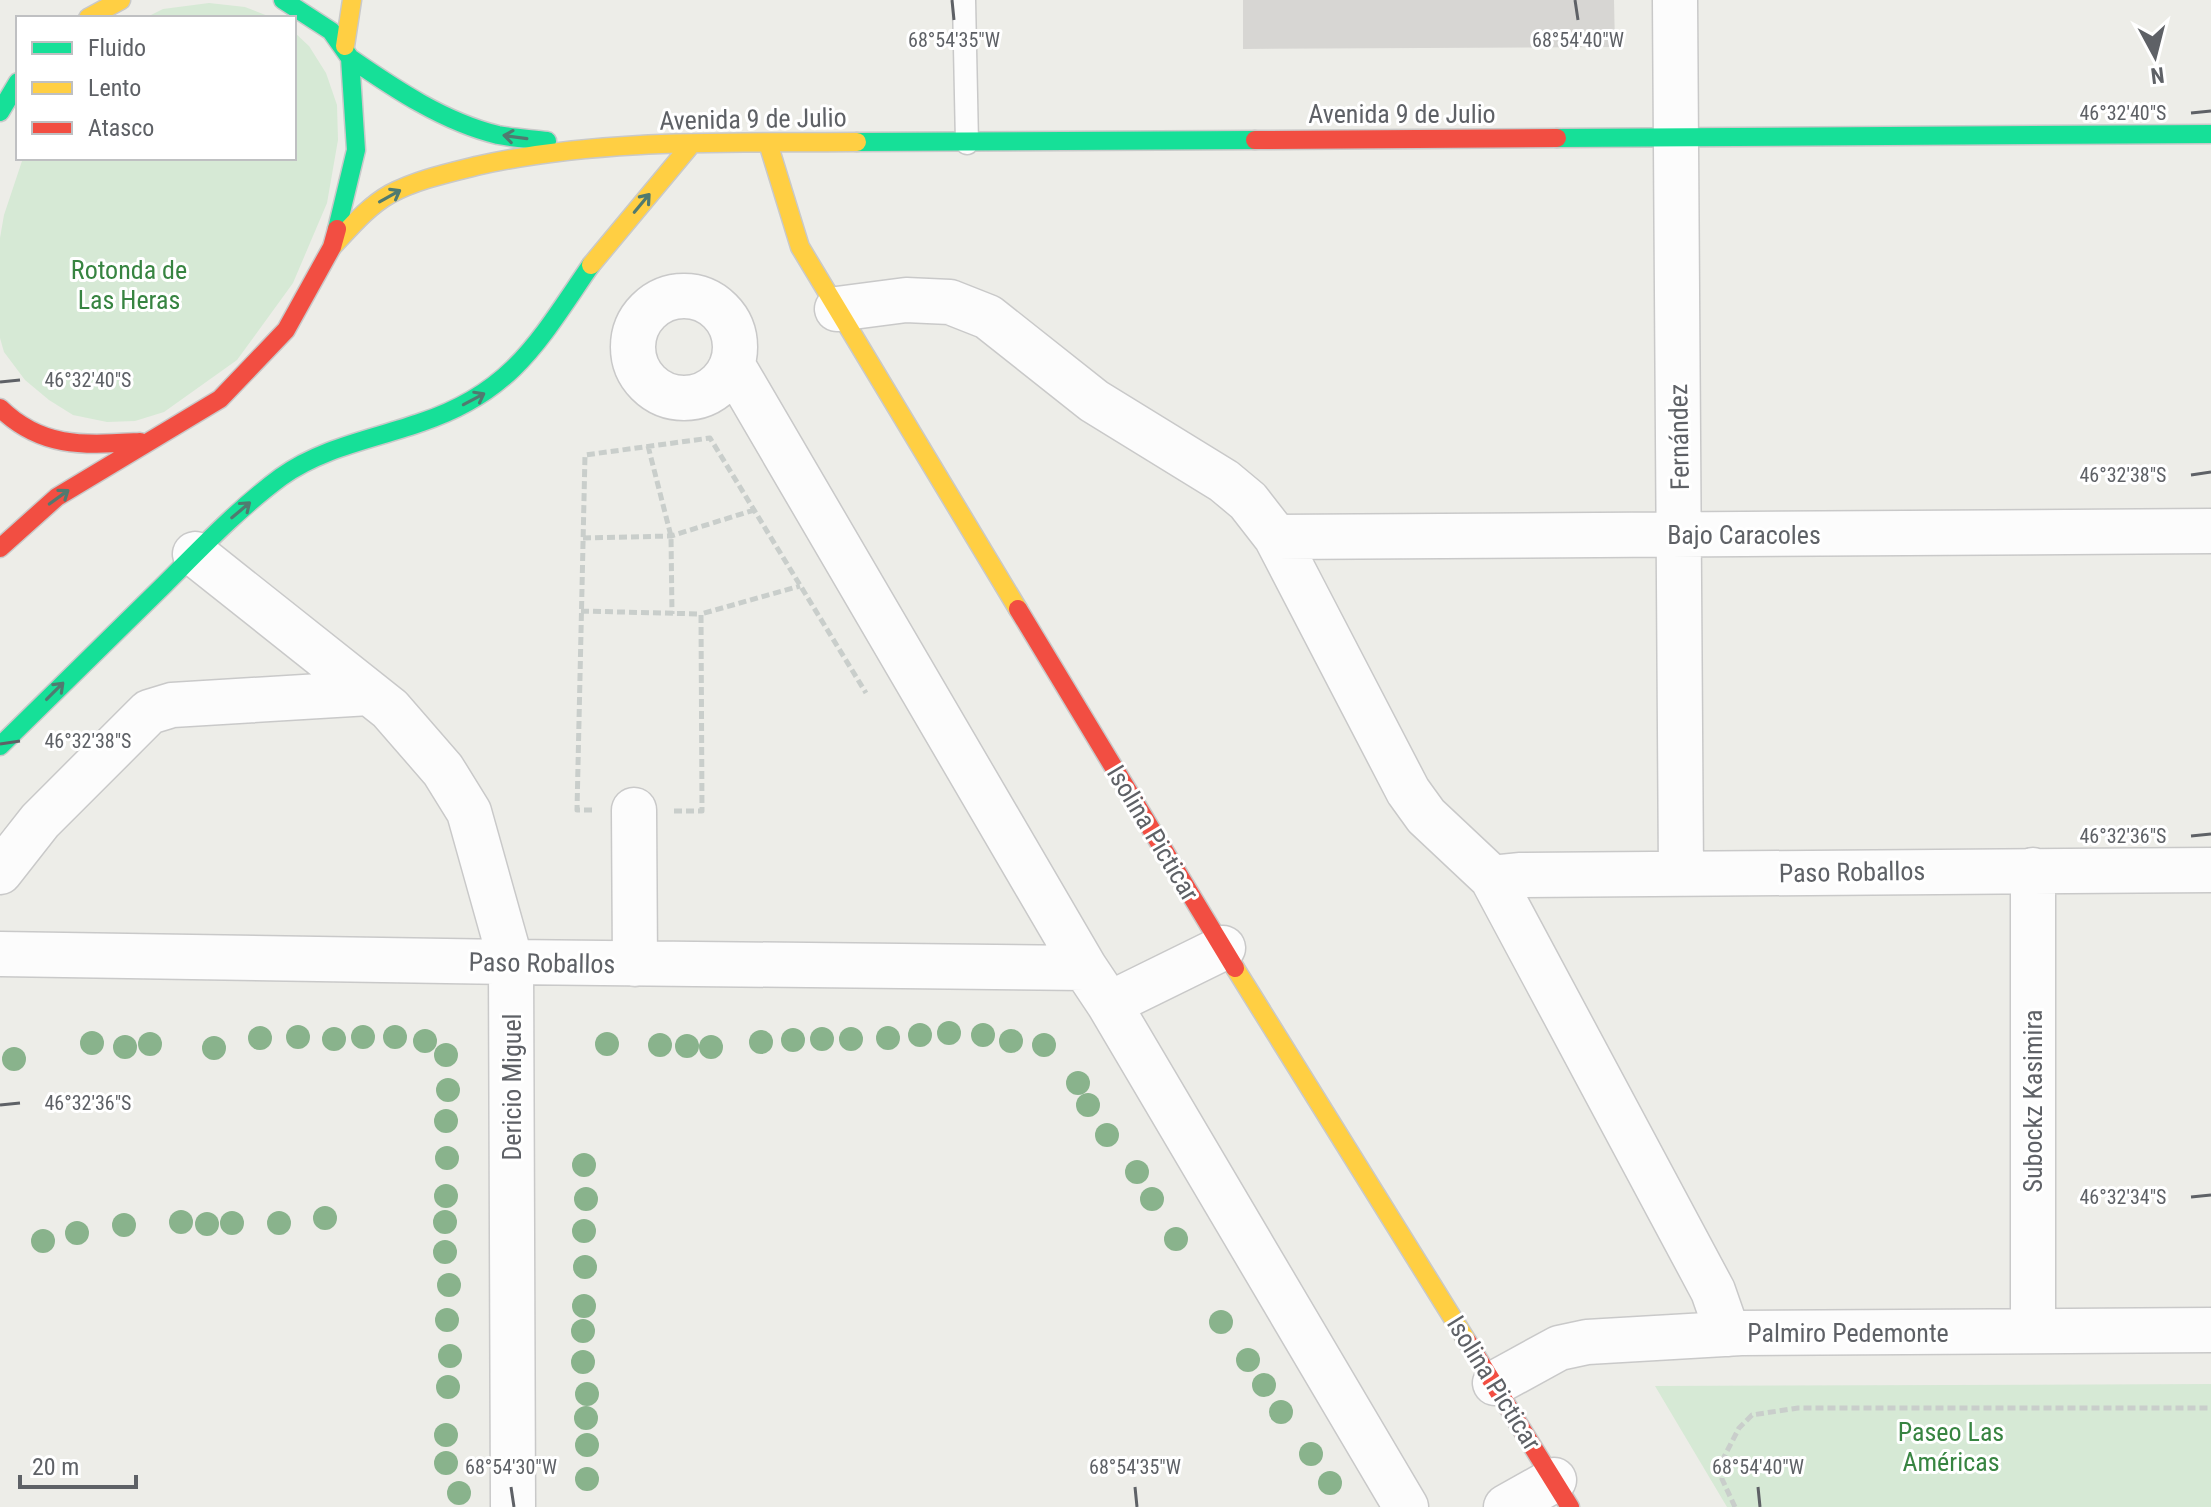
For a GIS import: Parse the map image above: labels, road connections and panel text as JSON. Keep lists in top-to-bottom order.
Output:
{
  "streets": {
    "main road": ["Avenida 9 de Julio", "Isolina Picticar"],
    "street": [
      "Fernández",
      "Bajo Caracoles",
      "Paso Roballos",
      "Dericio Miguel",
      "Subockz Kasimira",
      "Palmiro Pedemonte"
    ]
  },
  "crossings": [
    ["Avenida 9 de Julio", "Fernández"],
    ["Avenida 9 de Julio", "Isolina Picticar"],
    ["Fernández", "Bajo Caracoles"],
    ["Fernández", "Paso Roballos"],
    ["Isolina Picticar", "Palmiro Pedemonte"],
    ["Paso Roballos", "Dericio Miguel"],
    ["Paso Roballos", "Subockz Kasimira"],
    ["Subockz Kasimira", "Palmiro Pedemonte"]
  ],
  "parks": ["Rotonda de Las Heras", "Paseo Las Américas"],
  "legend": ["Fluido", "Lento", "Atasco"],
  "scale_bar": "20 m",
  "north": "bottom",
  "coordinates": [
    "68°54'35\"W",
    "68°54'40\"W",
    "46°32'40\"S",
    "46°32'38\"S",
    "46°32'36\"S",
    "46°32'34\"S",
    "68°54'30\"W"
  ]
}
